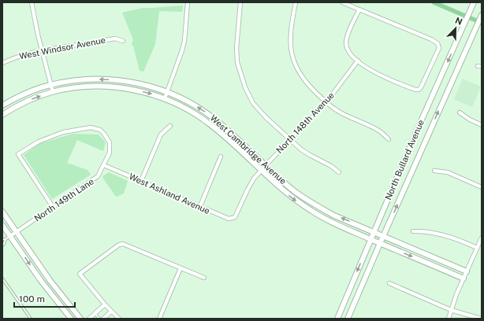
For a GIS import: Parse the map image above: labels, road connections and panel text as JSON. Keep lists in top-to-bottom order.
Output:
{
  "streets": {
    "street": [
      "West Windsor Avenue",
      "North 148th Avenue",
      "West Cambridge Avenue",
      "North Bullard Avenue",
      "West Ashland Avenue",
      "North 149th Lane"
    ]
  },
  "crossings": [
    ["North 148th Avenue", "West Cambridge Avenue"],
    ["North 148th Avenue", "West Ashland Avenue"],
    ["West Cambridge Avenue", "North Bullard Avenue"],
    ["West Ashland Avenue", "North 149th Lane"]
  ],
  "scale_bar": "100 m",
  "north": "top right"
}
